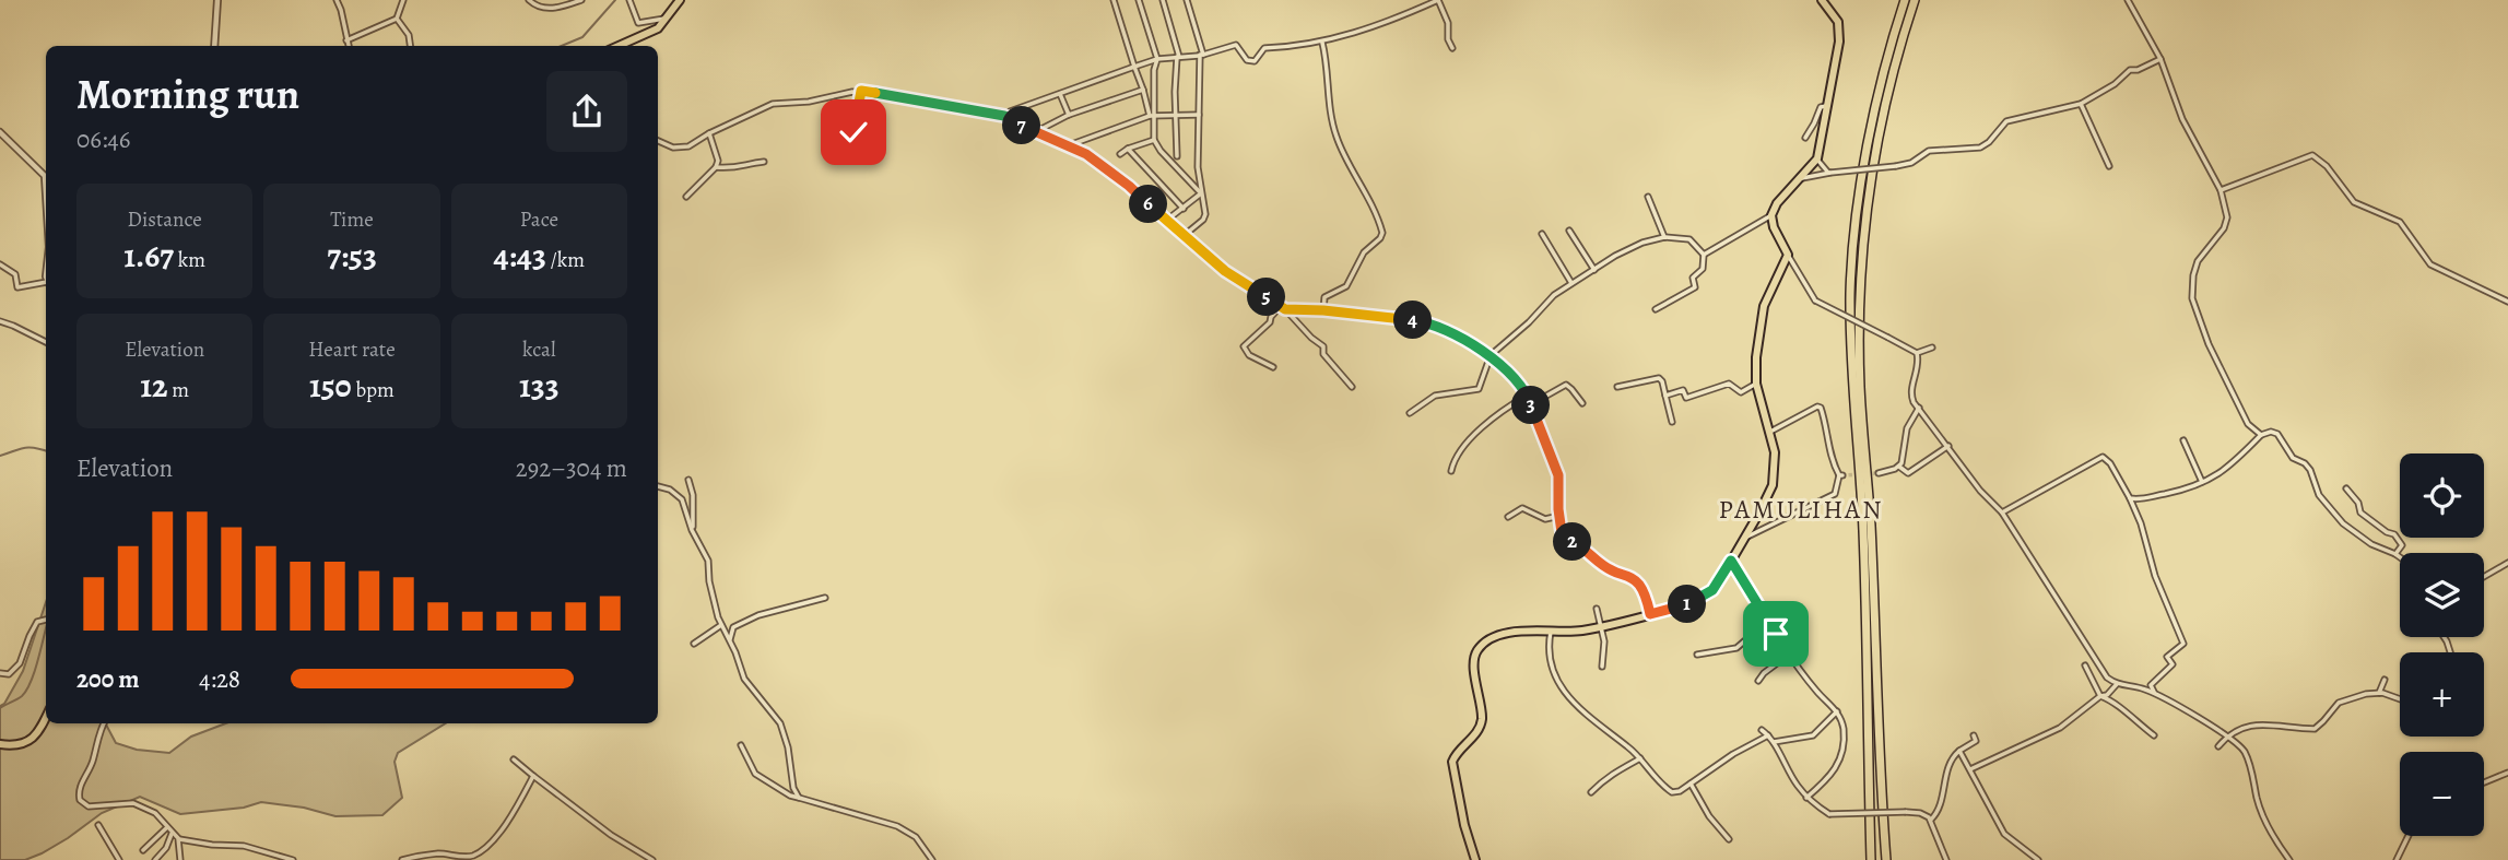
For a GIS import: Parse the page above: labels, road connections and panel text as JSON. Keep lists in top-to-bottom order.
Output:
{
  "districts": ["PAMULIHAN"],
  "page": {
    "heading": ["Morning run", "06:46"],
    "pins": [
      "7",
      "6",
      "5",
      "4",
      "3",
      "2",
      "1"
    ],
    "stats": [
      ["Distance", "1.67 km"],
      ["Time", "7:53"],
      ["Pace", "4:43 /km"],
      ["Elevation", "12 m"],
      ["Heart rate", "150 bpm"],
      ["kcal", "133"]
    ],
    "chart": ["Elevation", "292–304 m"],
    "map_buttons": ["+", "−"],
    "list": [
      {
        "name": "200 m",
        "note": "4:28"
      }
    ]
  }
}
